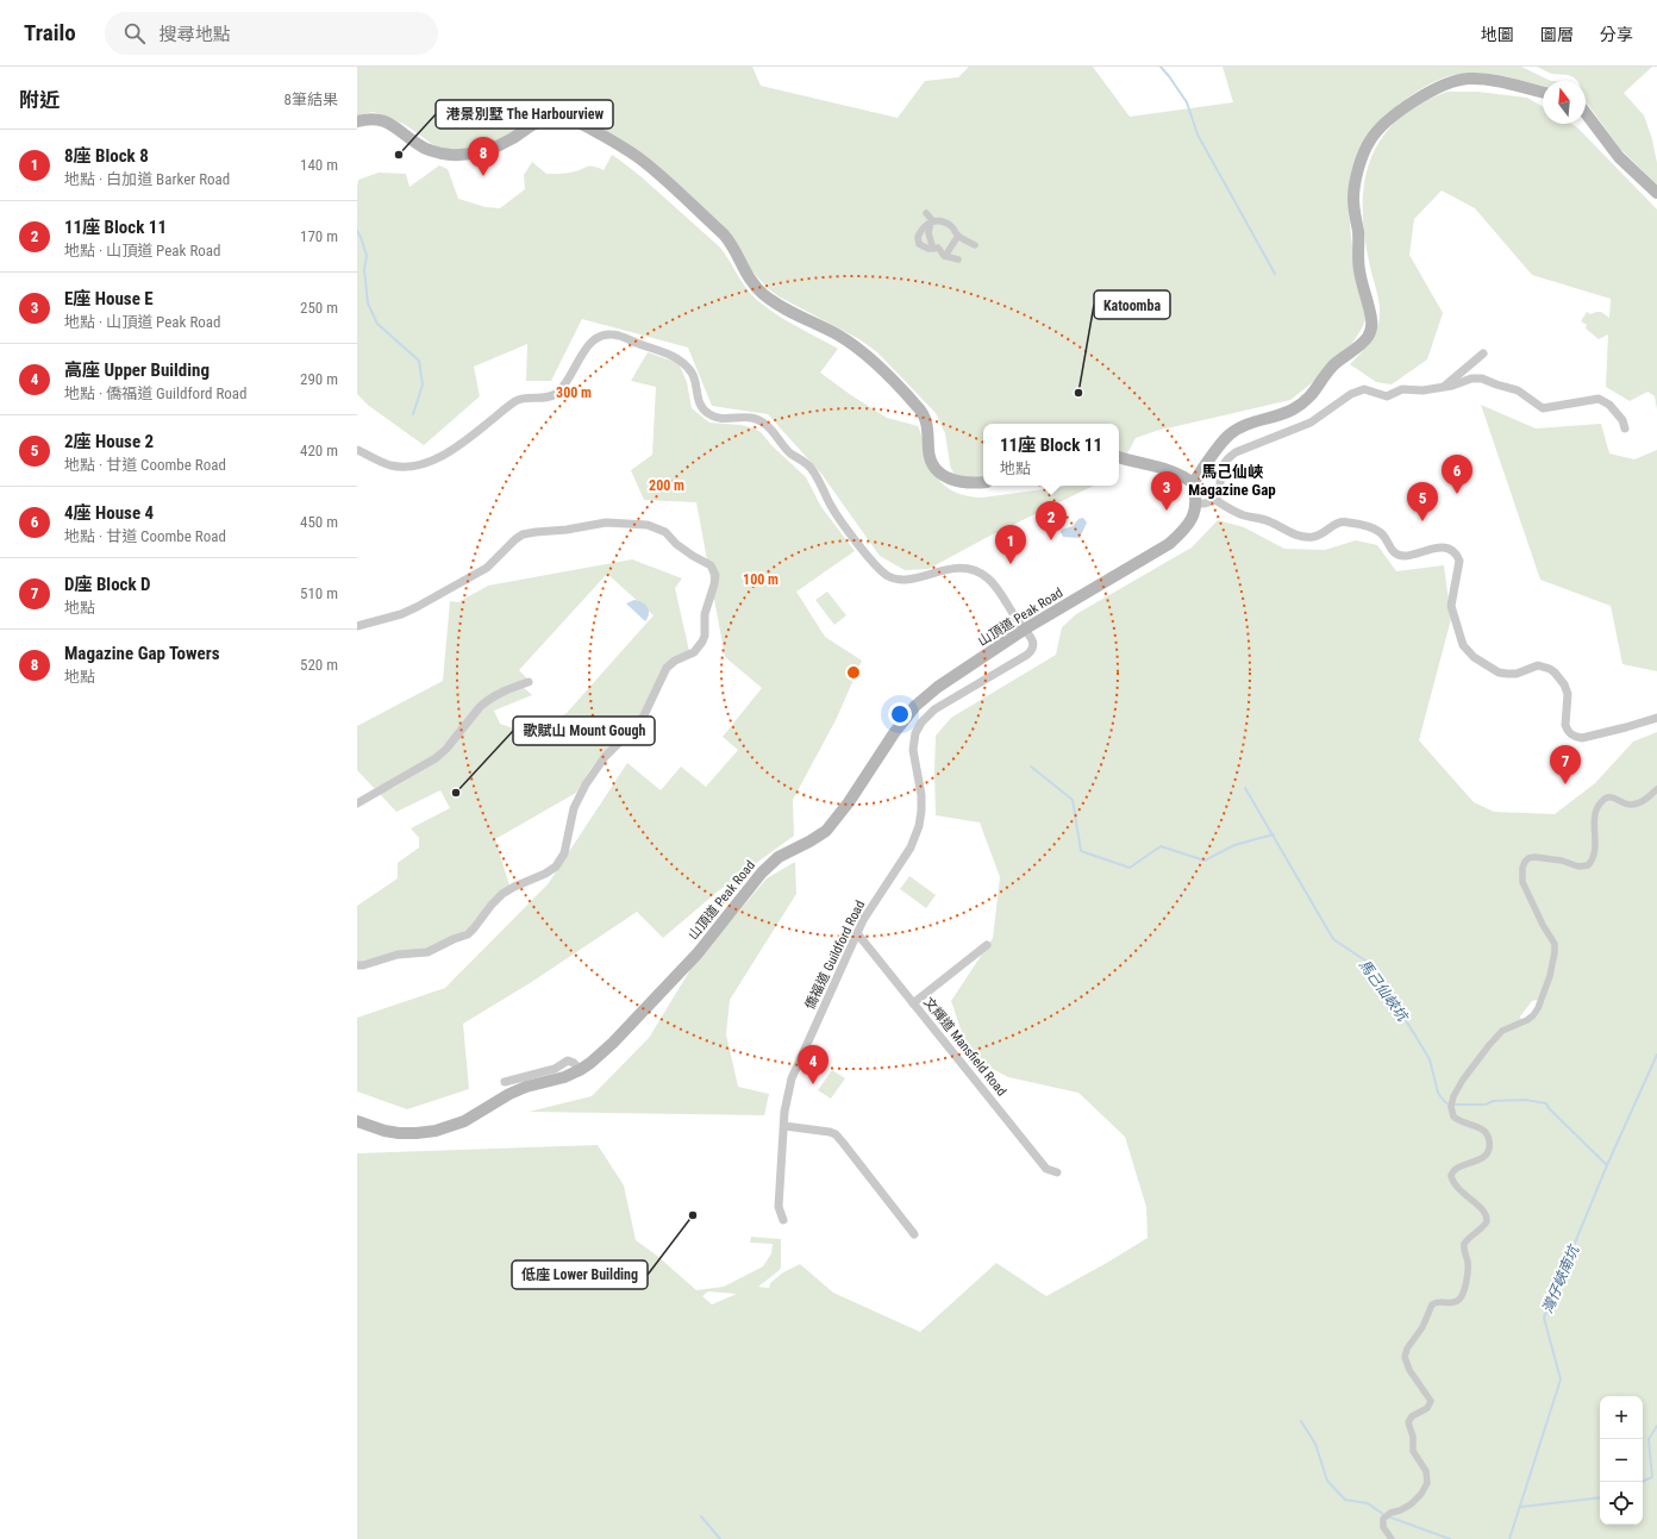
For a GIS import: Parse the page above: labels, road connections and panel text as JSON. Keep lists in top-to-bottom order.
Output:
{
  "streets": {
    "main road": ["山頂道 Peak Road"],
    "street": ["僑福道 Guildford Road", "文輝道 Mansfield Road"]
  },
  "crossings": [
    ["山頂道 Peak Road", "僑福道 Guildford Road"],
    ["僑福道 Guildford Road", "文輝道 Mansfield Road"]
  ],
  "districts": ["馬己仙峽 Magazine Gap"],
  "water": ["馬己仙峽坑", "灣仔峽南坑"],
  "places": [
    "港景別墅 The Harbourview",
    "Katoomba",
    "歌賦山 Mount Gough",
    "低座 Lower Building"
  ],
  "north": "top",
  "page": {
    "header": "Trailo",
    "search": "搜尋地點",
    "nav": ["地圖", "圖層", "分享"],
    "heading": ["附近", "8筆結果"],
    "list": [
      {
        "mark": "1",
        "name": "8座 Block 8",
        "note": "地點 · 白加道 Barker Road",
        "value": "140 m"
      },
      {
        "mark": "2",
        "name": "11座 Block 11",
        "note": "地點 · 山頂道 Peak Road",
        "value": "170 m"
      },
      {
        "mark": "3",
        "name": "E座 House E",
        "note": "地點 · 山頂道 Peak Road",
        "value": "250 m"
      },
      {
        "mark": "4",
        "name": "高座 Upper Building",
        "note": "地點 · 僑福道 Guildford Road",
        "value": "290 m"
      },
      {
        "mark": "5",
        "name": "2座 House 2",
        "note": "地點 · 甘道 Coombe Road",
        "value": "420 m"
      },
      {
        "mark": "6",
        "name": "4座 House 4",
        "note": "地點 · 甘道 Coombe Road",
        "value": "450 m"
      },
      {
        "mark": "7",
        "name": "D座 Block D",
        "note": "地點",
        "value": "510 m"
      },
      {
        "mark": "8",
        "name": "Magazine Gap Towers",
        "note": "地點",
        "value": "520 m"
      }
    ],
    "pins": [
      "8",
      "6",
      "3",
      "5",
      "2",
      "1",
      "7",
      "4"
    ],
    "popup": ["11座 Block 11", "地點"],
    "map_buttons": ["+", "−"]
  },
  "rings": ["300 m", "200 m", "100 m"]
}
